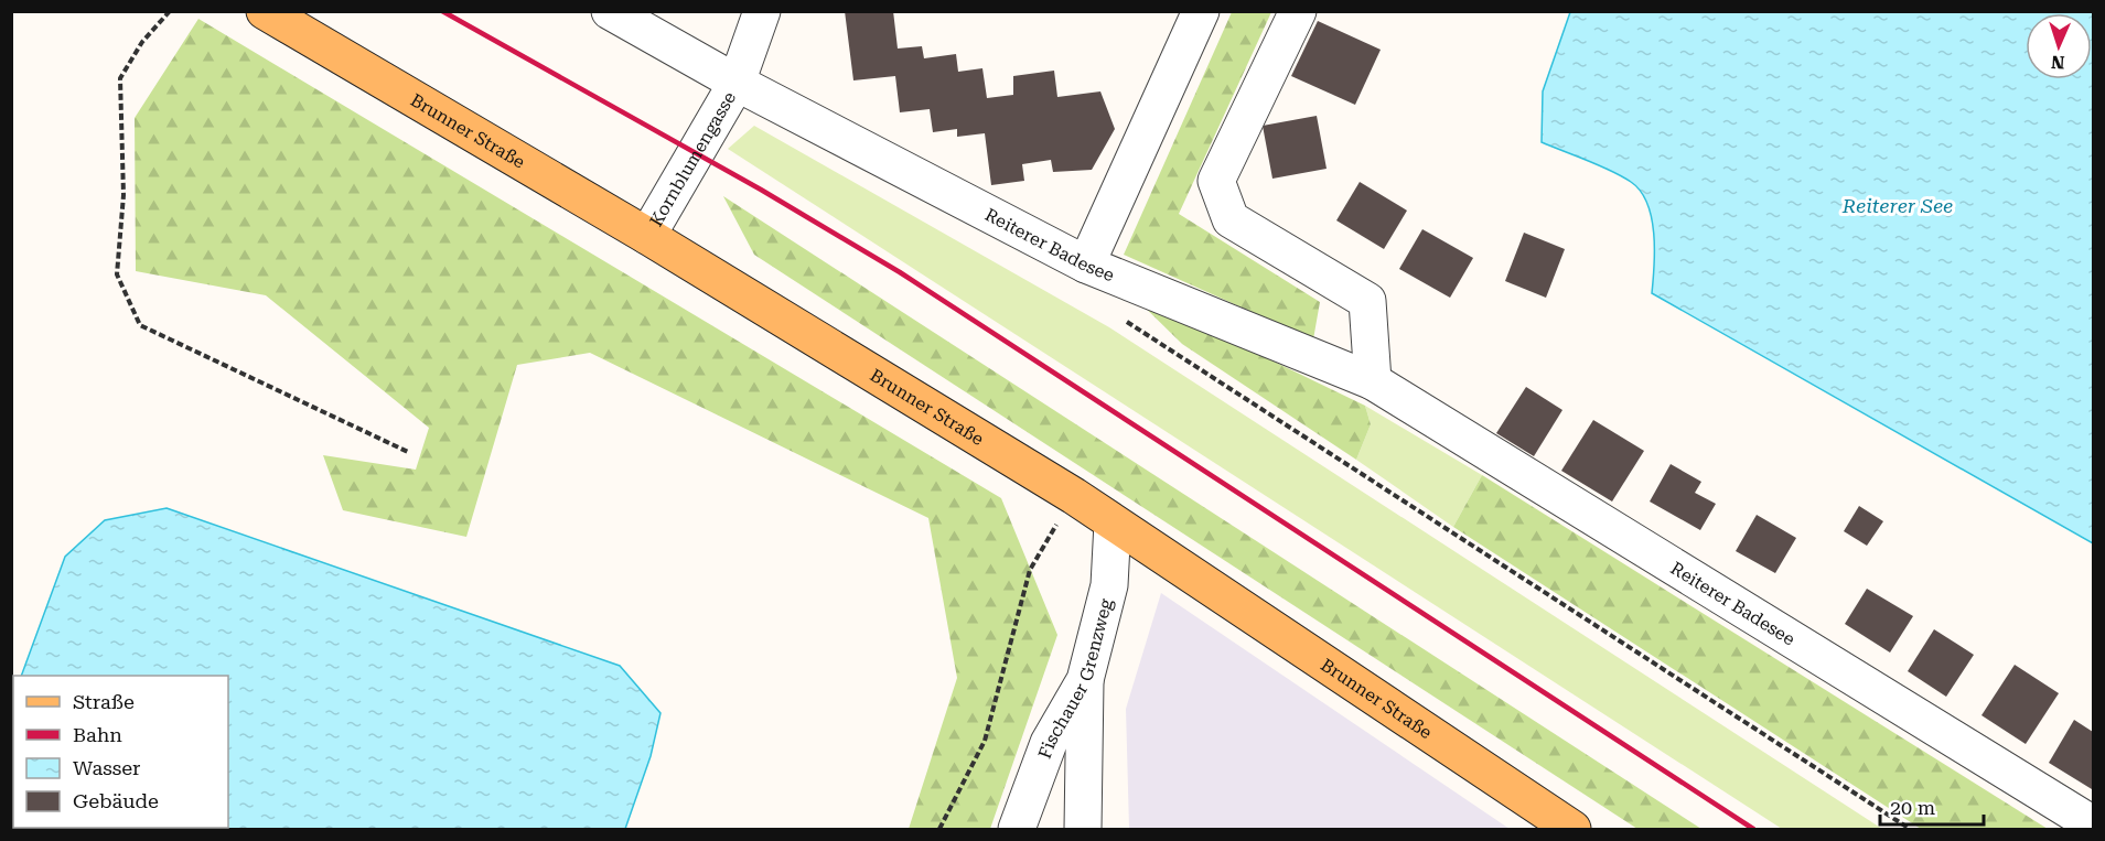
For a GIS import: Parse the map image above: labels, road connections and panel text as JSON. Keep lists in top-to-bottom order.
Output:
{
  "streets": {
    "main road": ["Brunner Straße"],
    "street": ["Kornblumengasse", "Reiterer Badesee", "Fischauer Grenzweg"]
  },
  "crossings": [
    ["Brunner Straße", "Kornblumengasse"],
    ["Brunner Straße", "Fischauer Grenzweg"],
    ["Kornblumengasse", "Reiterer Badesee"]
  ],
  "water": ["Reiterer See"],
  "legend": [
    "Straße",
    "Bahn",
    "Wasser",
    "Gebäude"
  ],
  "scale_bar": "20 m",
  "north": "bottom"
}
